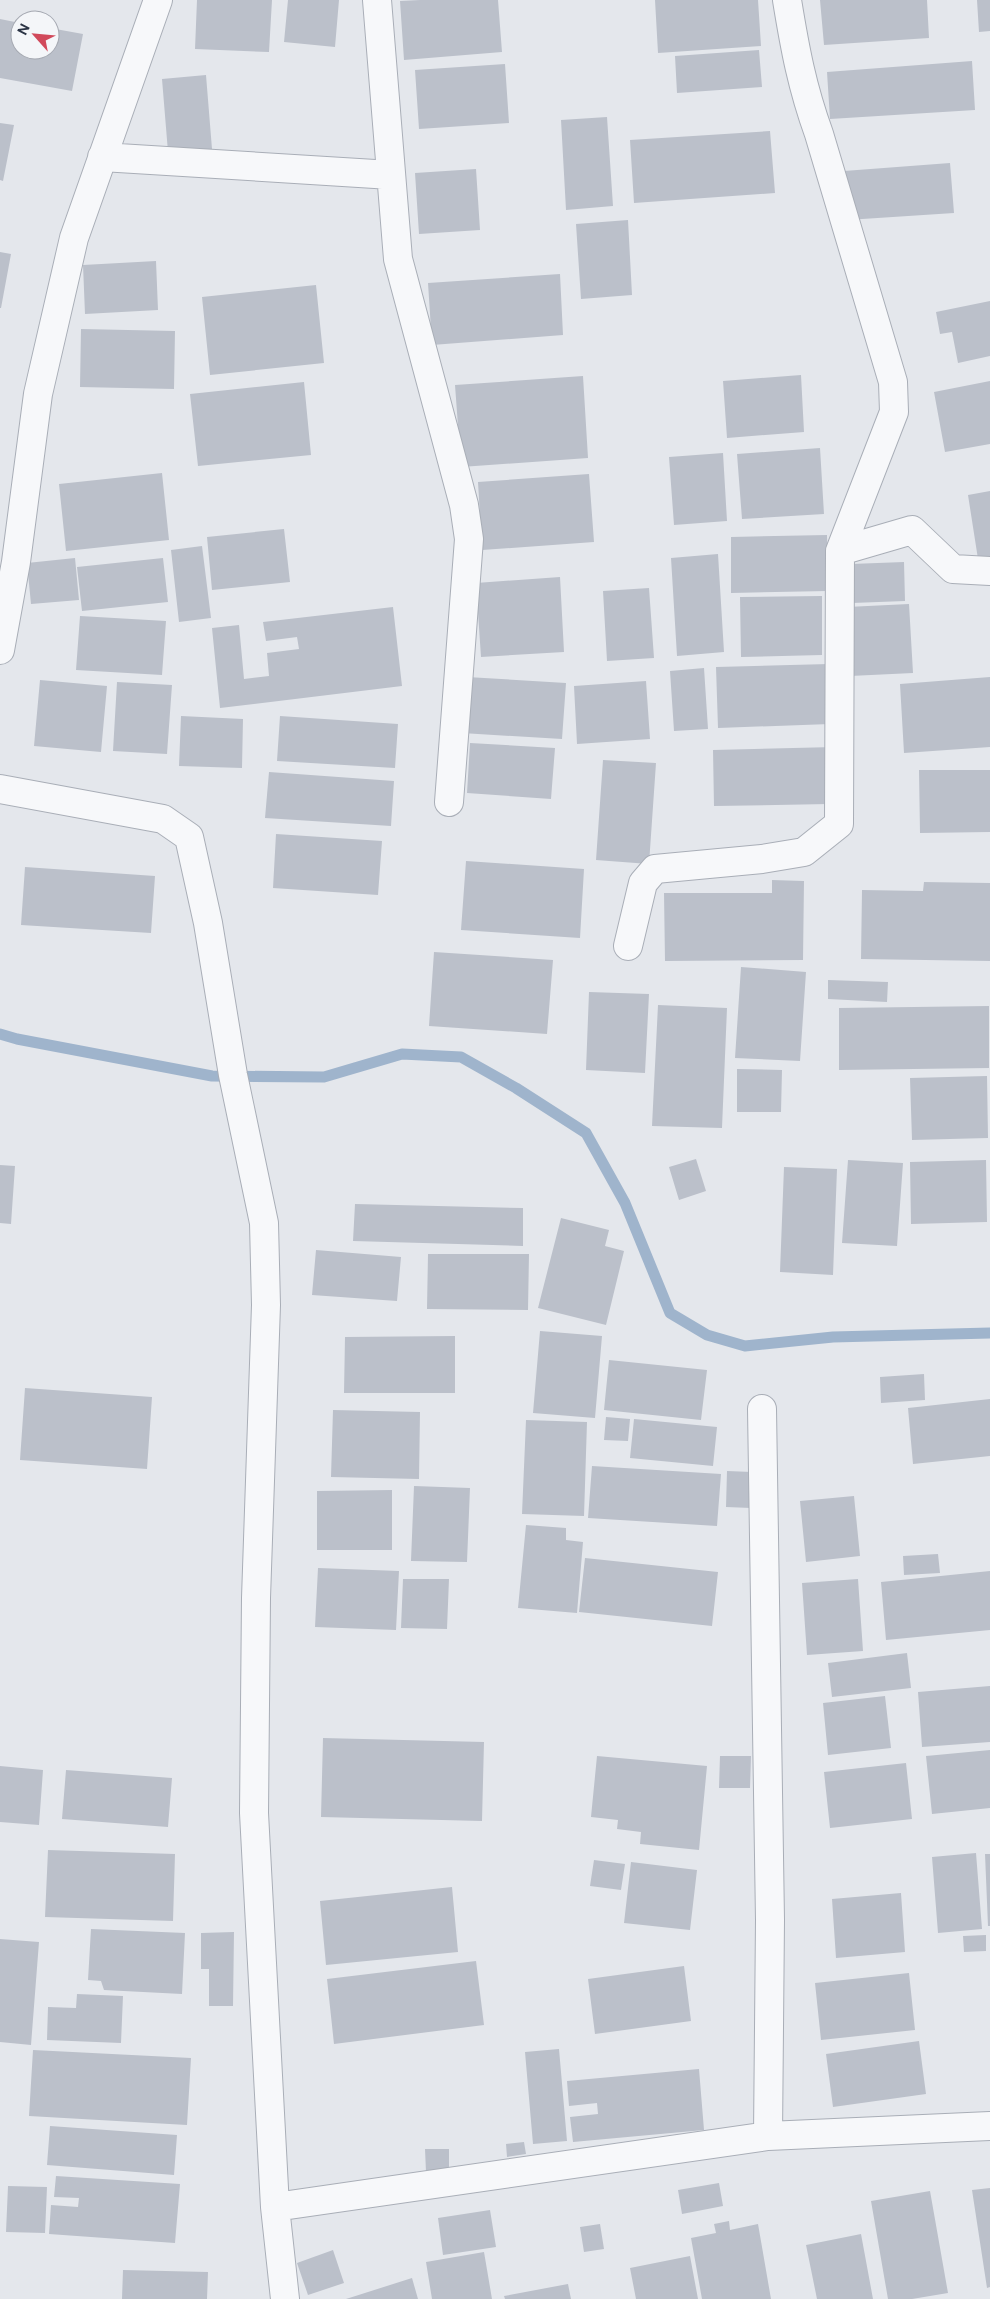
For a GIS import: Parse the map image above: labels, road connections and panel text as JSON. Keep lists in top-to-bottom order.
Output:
{
  "north": "top left"
}
